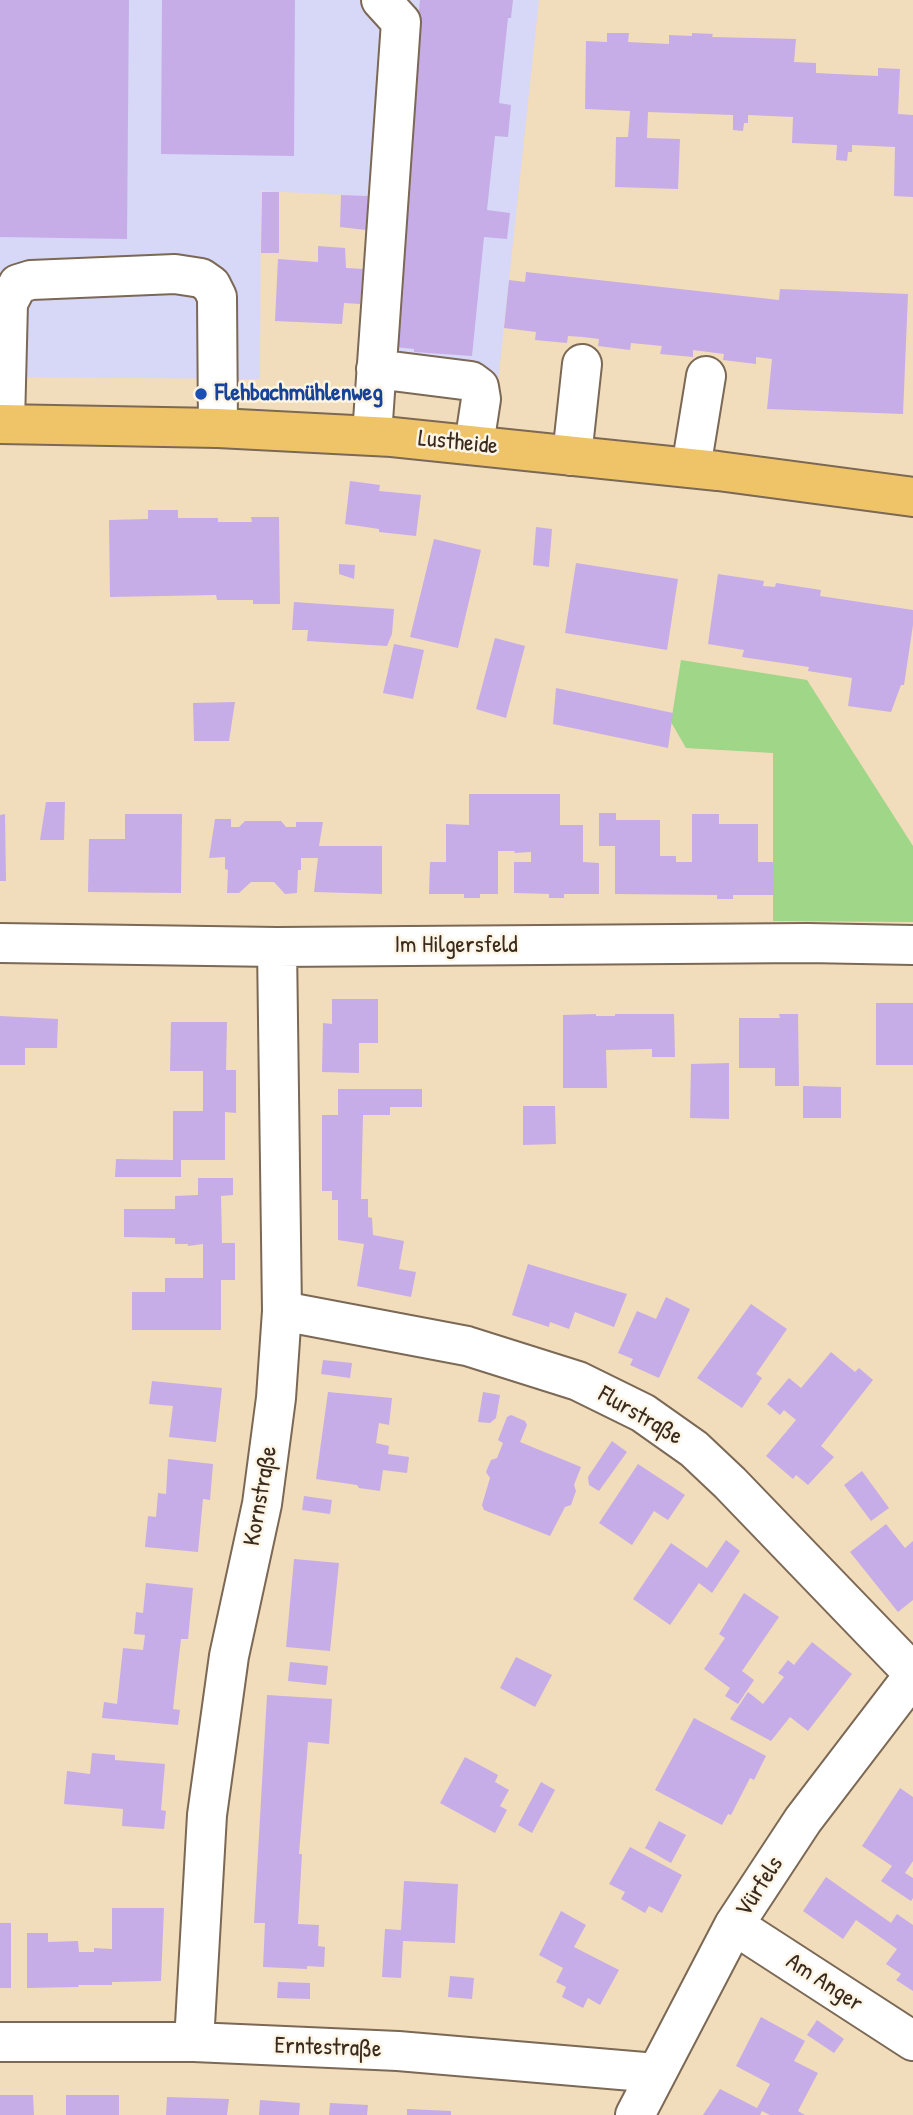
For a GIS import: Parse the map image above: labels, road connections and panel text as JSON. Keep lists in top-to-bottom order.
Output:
{
  "streets": {
    "main road": ["Lustheide"],
    "street": [
      "Im Hilgersfeld",
      "Flurstraße",
      "Kornstraße",
      "Vürfels",
      "Am Anger",
      "Erntestraße"
    ]
  },
  "crossings": [
    ["Im Hilgersfeld", "Kornstraße"],
    ["Flurstraße", "Kornstraße"],
    ["Flurstraße", "Vürfels"],
    ["Kornstraße", "Erntestraße"],
    ["Vürfels", "Am Anger"],
    ["Vürfels", "Erntestraße"]
  ],
  "places": ["Flehbachmühlenweg"]
}
